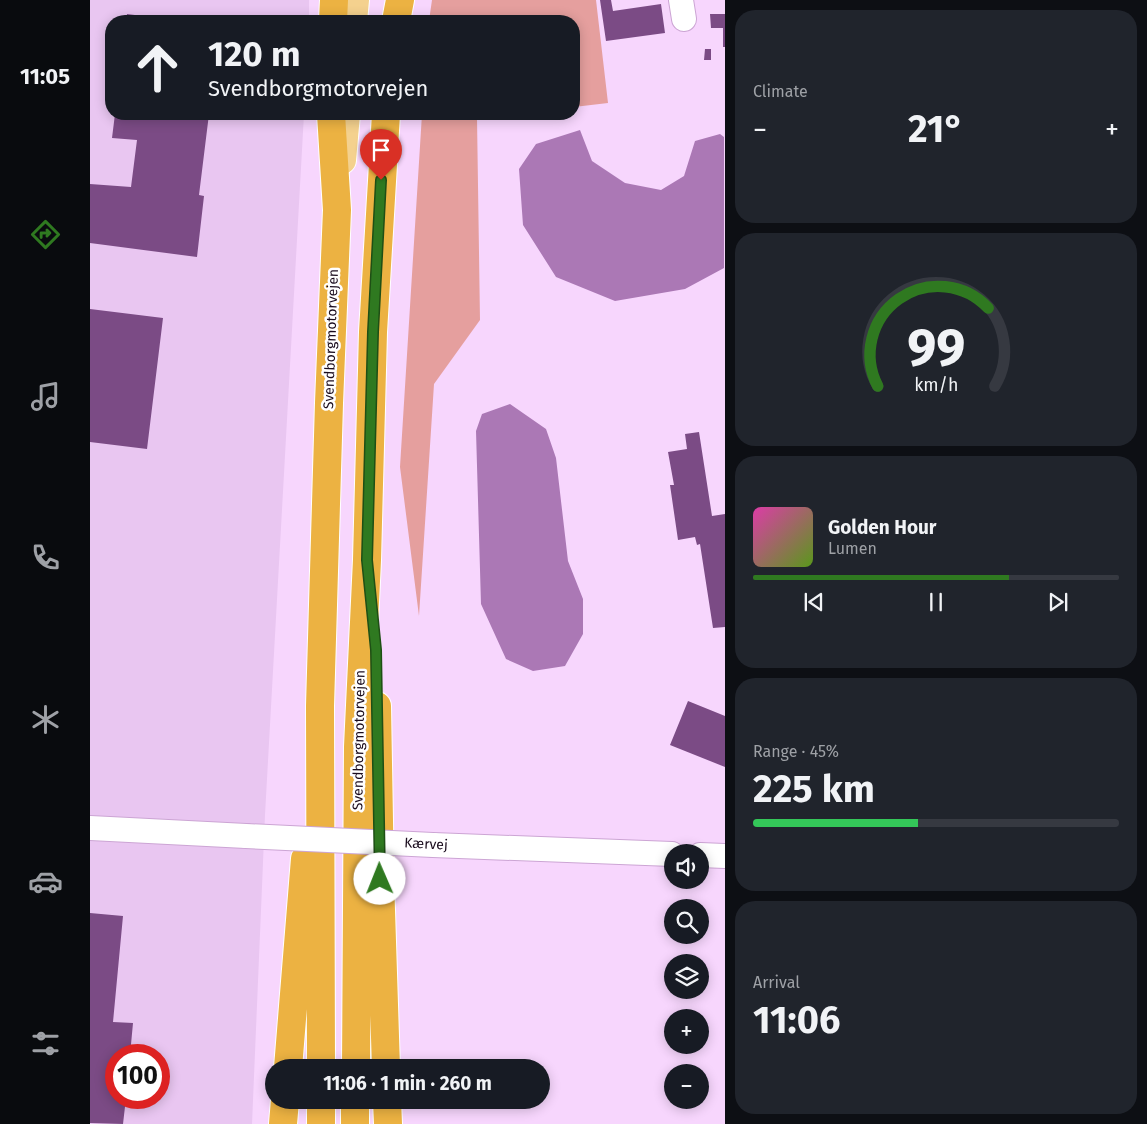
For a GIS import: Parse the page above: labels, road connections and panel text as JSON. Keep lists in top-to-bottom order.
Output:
{
  "streets": {
    "highway": ["Svendborgmotorvejen"],
    "street": ["Kærvej"]
  },
  "page": {
    "tabs": "11:05",
    "tile": [
      "Climate",
      ["Range · 45%", "225 km"],
      ["Arrival", "11:06"]
    ],
    "turn": ["120 m", "Svendborgmotorvejen"],
    "heat": ["−", "21°", "+"],
    "song": ["Golden Hour", "Lumen"],
    "map_buttons": ["+", "−"],
    "limit": "100",
    "trip": "11:06 · 1 min · 260 m",
    "gauge": ["99", "km/h"]
  }
}
